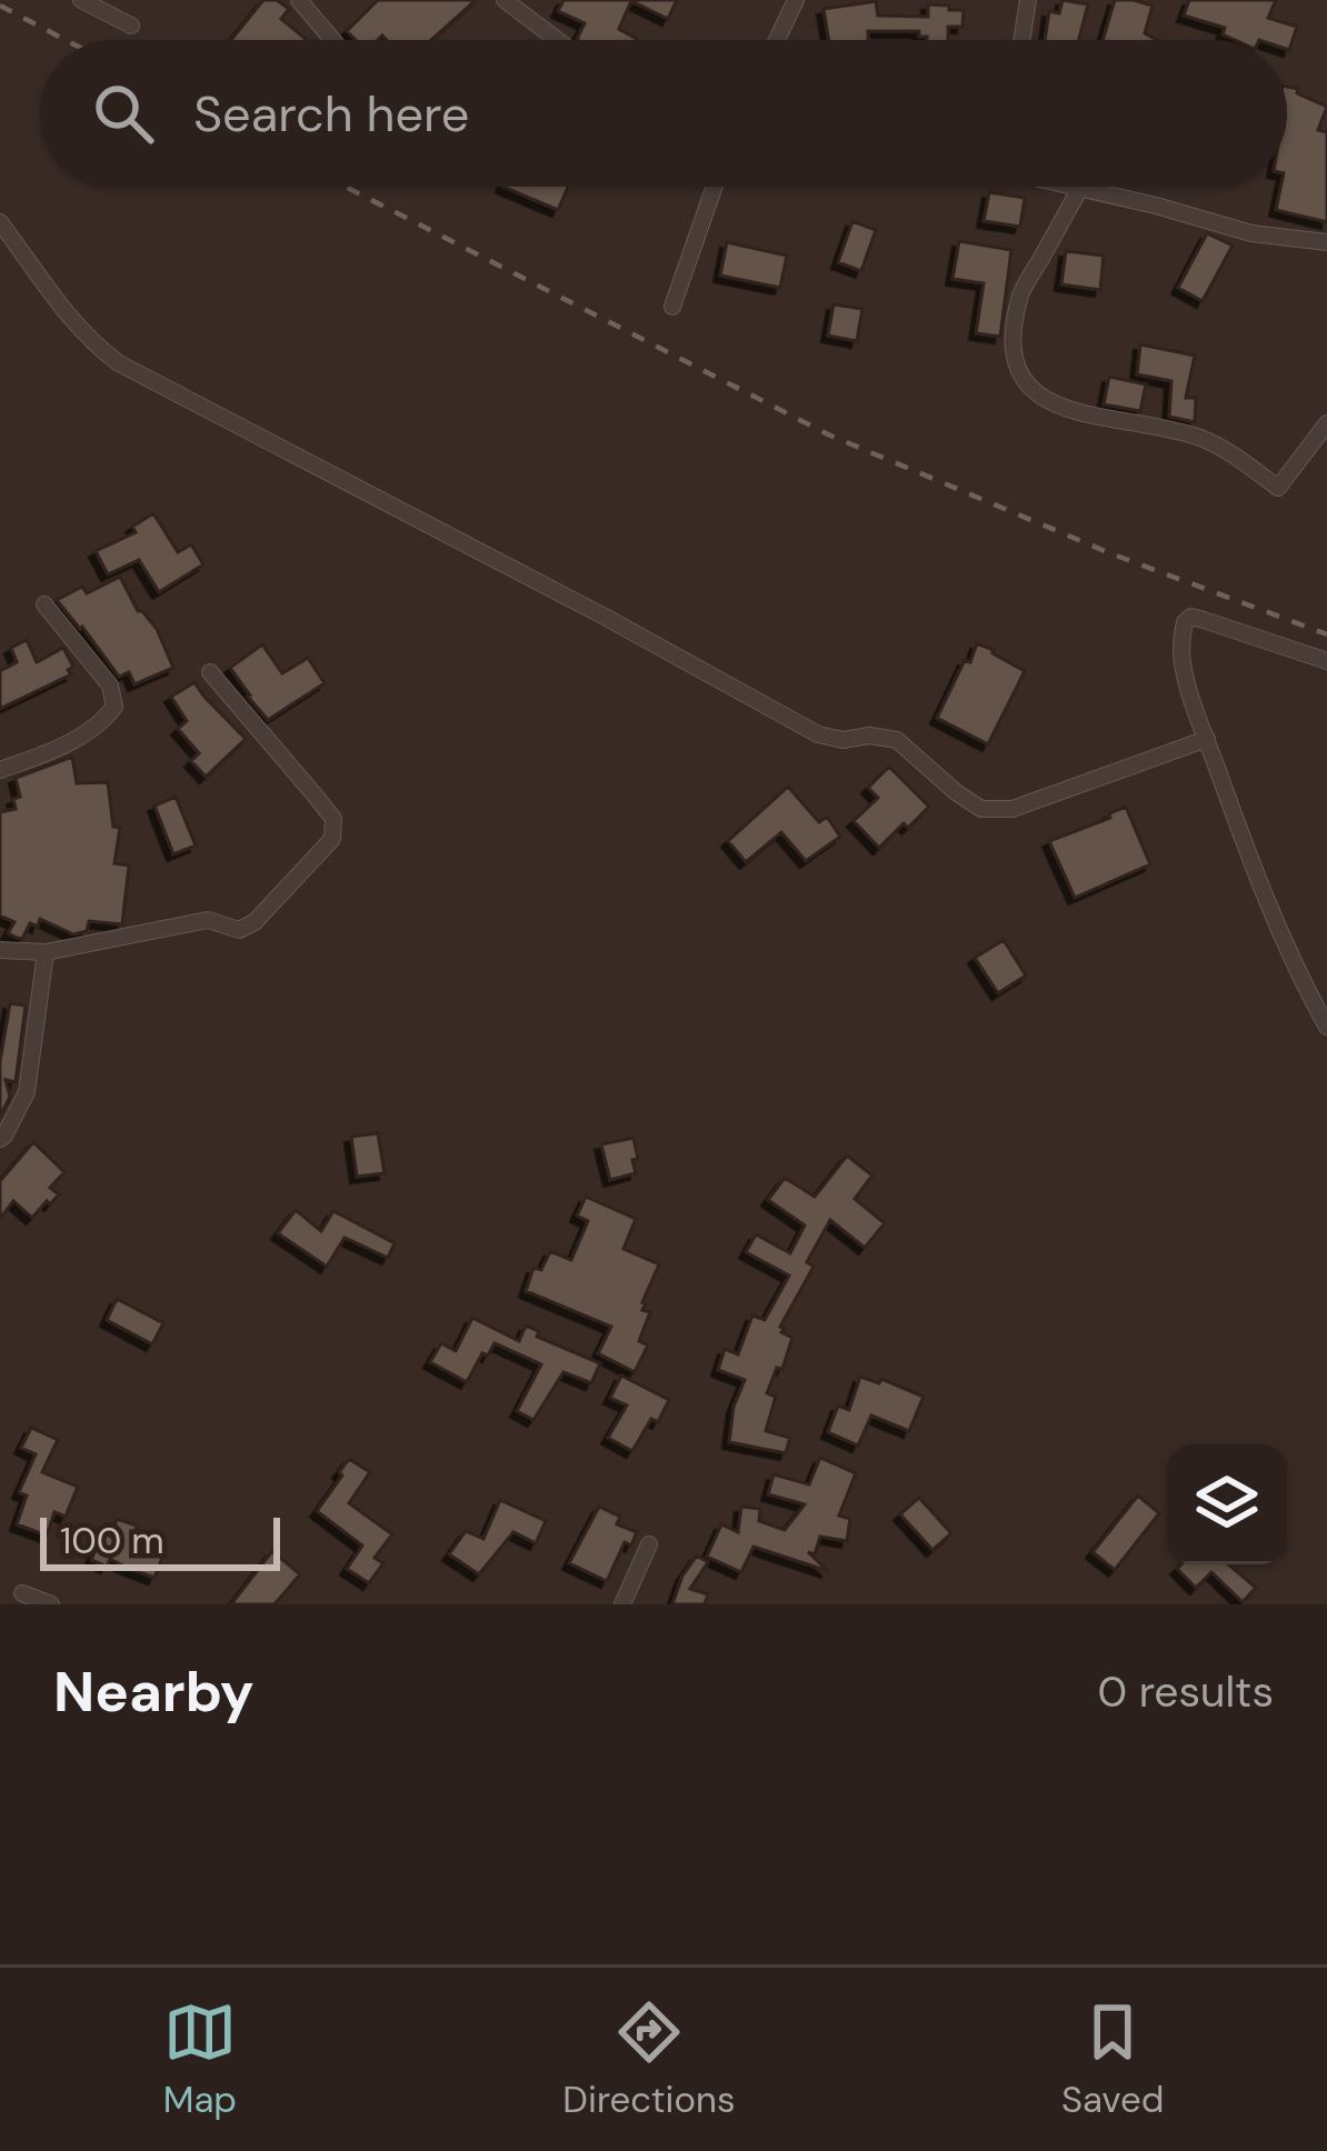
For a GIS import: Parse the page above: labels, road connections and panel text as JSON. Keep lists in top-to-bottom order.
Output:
{
  "scale_bar": "100 m",
  "page": {
    "search": "Search here",
    "scale": "100 m",
    "heading": ["Nearby", "0 results"],
    "nav": ["Map", "Directions", "Saved"]
  }
}
